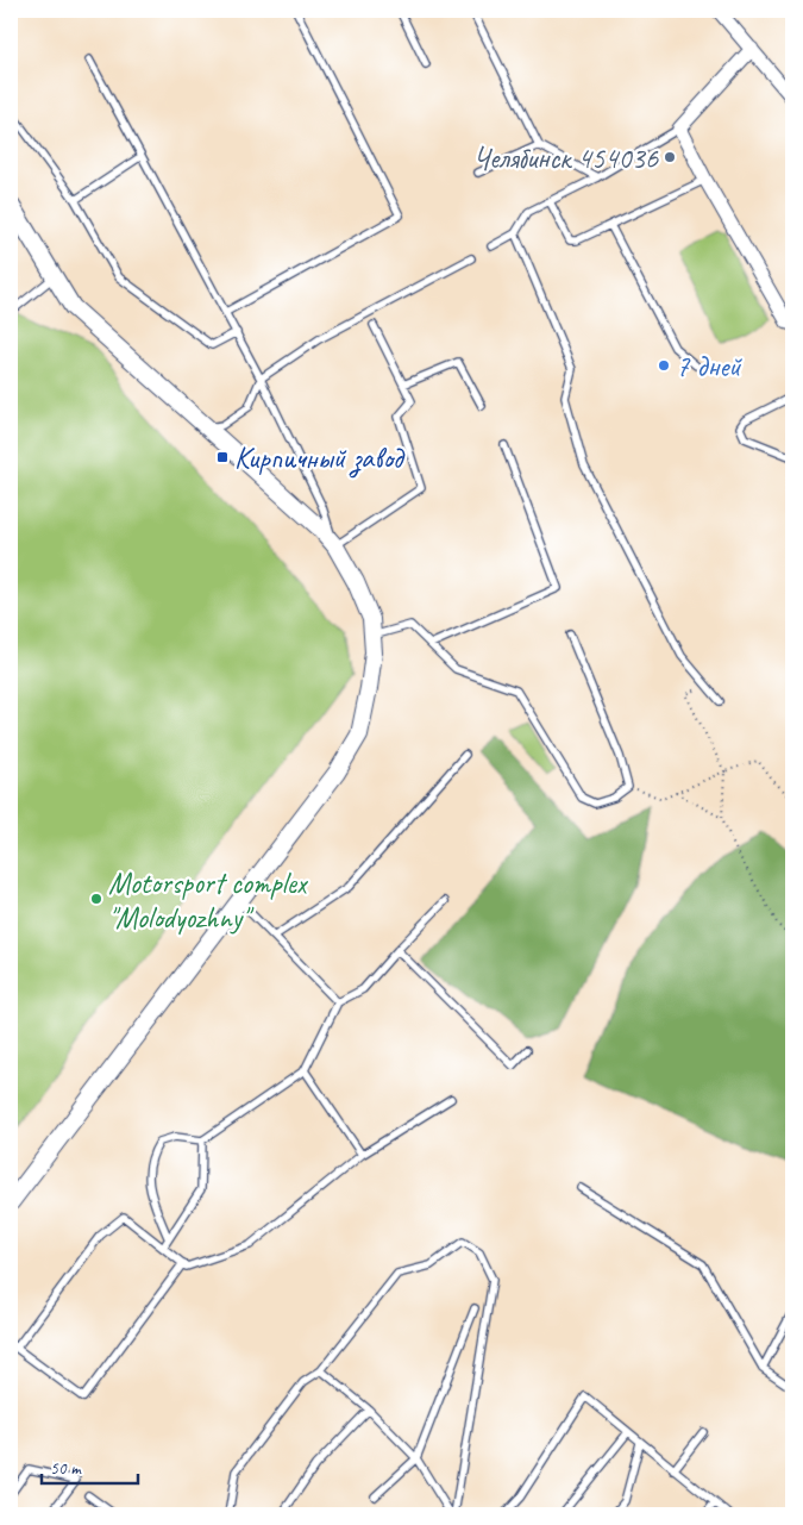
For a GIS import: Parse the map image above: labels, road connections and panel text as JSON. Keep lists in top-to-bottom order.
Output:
{
  "places": {
    "other": ["Челябинск 454036", "7 дней", "Motorsport complex \"Molodyozhny\""],
    "transit": ["Кирпичный завод"]
  },
  "scale_bar": "50 m"
}
